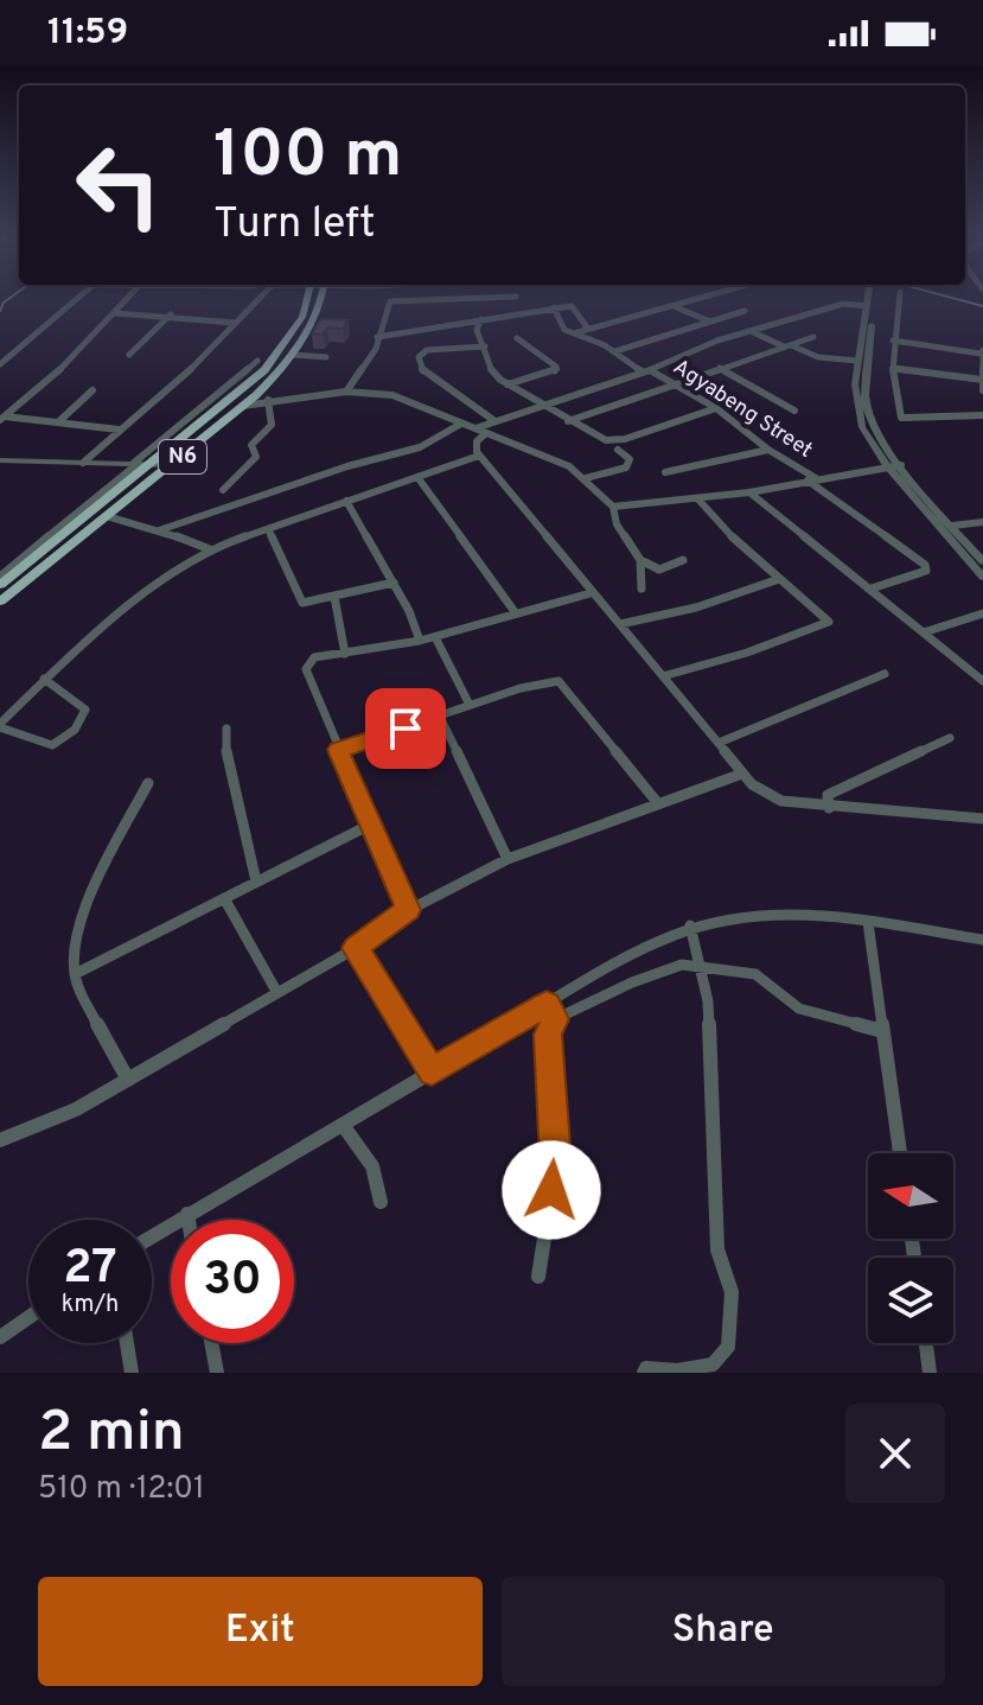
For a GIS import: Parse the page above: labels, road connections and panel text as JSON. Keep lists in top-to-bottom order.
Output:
{
  "streets": {
    "main road": ["N6"],
    "street": ["Agyabeng Street"]
  },
  "north": "left",
  "page": {
    "status": "11:59",
    "turn": ["100 m", "Turn left"],
    "speed": "27 km/h",
    "limit": "30",
    "heading": ["2 min", "510 m · 12:01"],
    "buttons": ["Exit", "Share"]
  }
}
